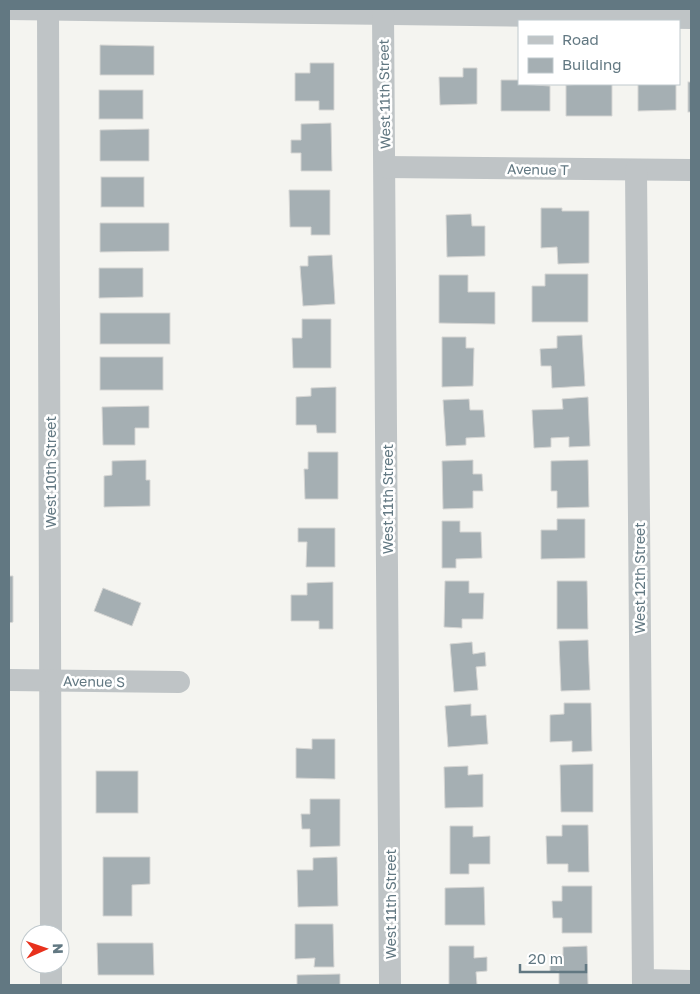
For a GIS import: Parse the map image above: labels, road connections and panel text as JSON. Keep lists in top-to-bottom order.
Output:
{
  "streets": {
    "street": [
      "West 11th Street",
      "Avenue T",
      "West 10th Street",
      "West 12th Street",
      "Avenue S"
    ]
  },
  "crossings": [
    ["West 11th Street", "Avenue T"],
    ["Avenue T", "West 12th Street"],
    ["West 10th Street", "Avenue S"]
  ],
  "legend": ["Road", "Building"],
  "scale_bar": "20 m",
  "north": "right"
}
